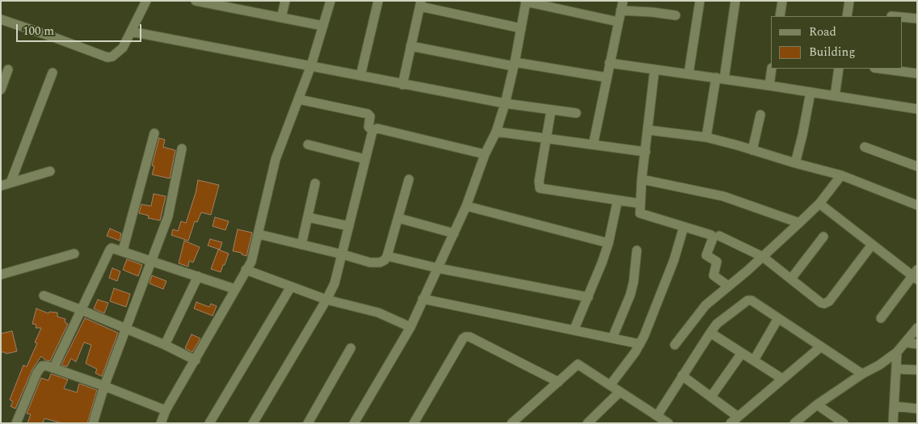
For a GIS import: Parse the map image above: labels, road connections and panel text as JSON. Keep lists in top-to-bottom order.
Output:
{
  "legend": ["Road", "Building"],
  "scale_bar": "100 m"
}
